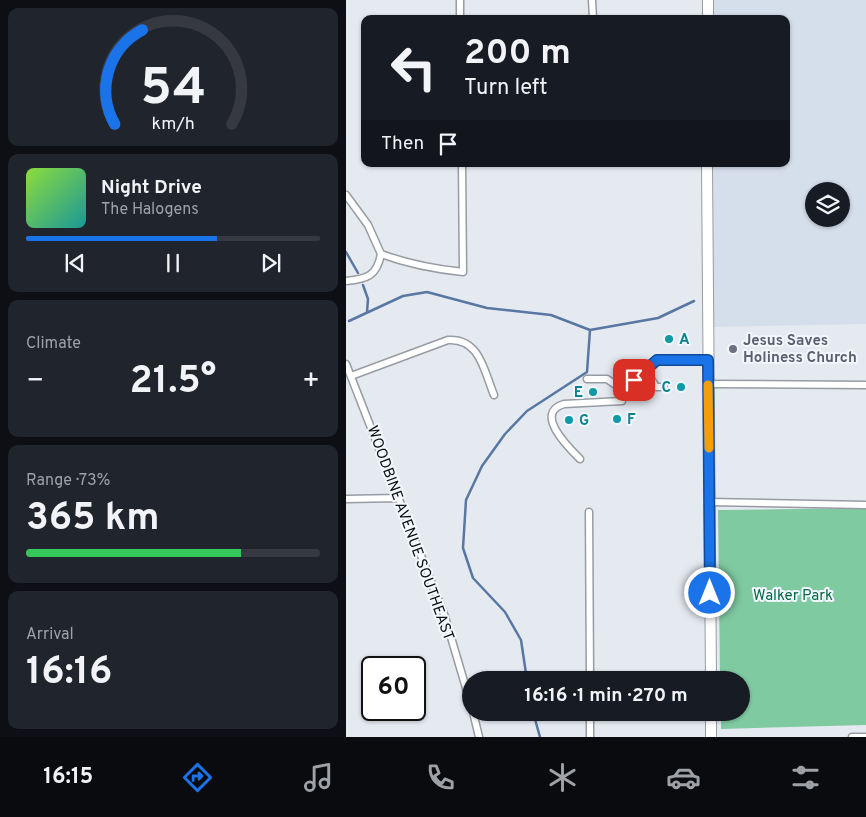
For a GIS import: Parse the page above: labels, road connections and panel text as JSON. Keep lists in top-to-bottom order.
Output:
{
  "streets": {
    "street": ["WOODBINE AVENUE SOUTHEAST"]
  },
  "parks": ["Walker Park"],
  "places": [
    "A",
    "Jesus Saves Holiness Church",
    "C",
    "E",
    "F",
    "G"
  ],
  "page": {
    "turn": ["200 m", "Turn left"],
    "then": "Then",
    "song": ["Night Drive", "The Halogens"],
    "tile": [
      "Climate",
      ["Range · 73%", "365 km"],
      ["Arrival", "16:16"]
    ],
    "heat": ["−", "21.5°", "+"],
    "limit": "60",
    "trip": "16:16 · 1 min · 270 m",
    "tabs": "16:15",
    "gauge": ["54", "km/h"]
  }
}
